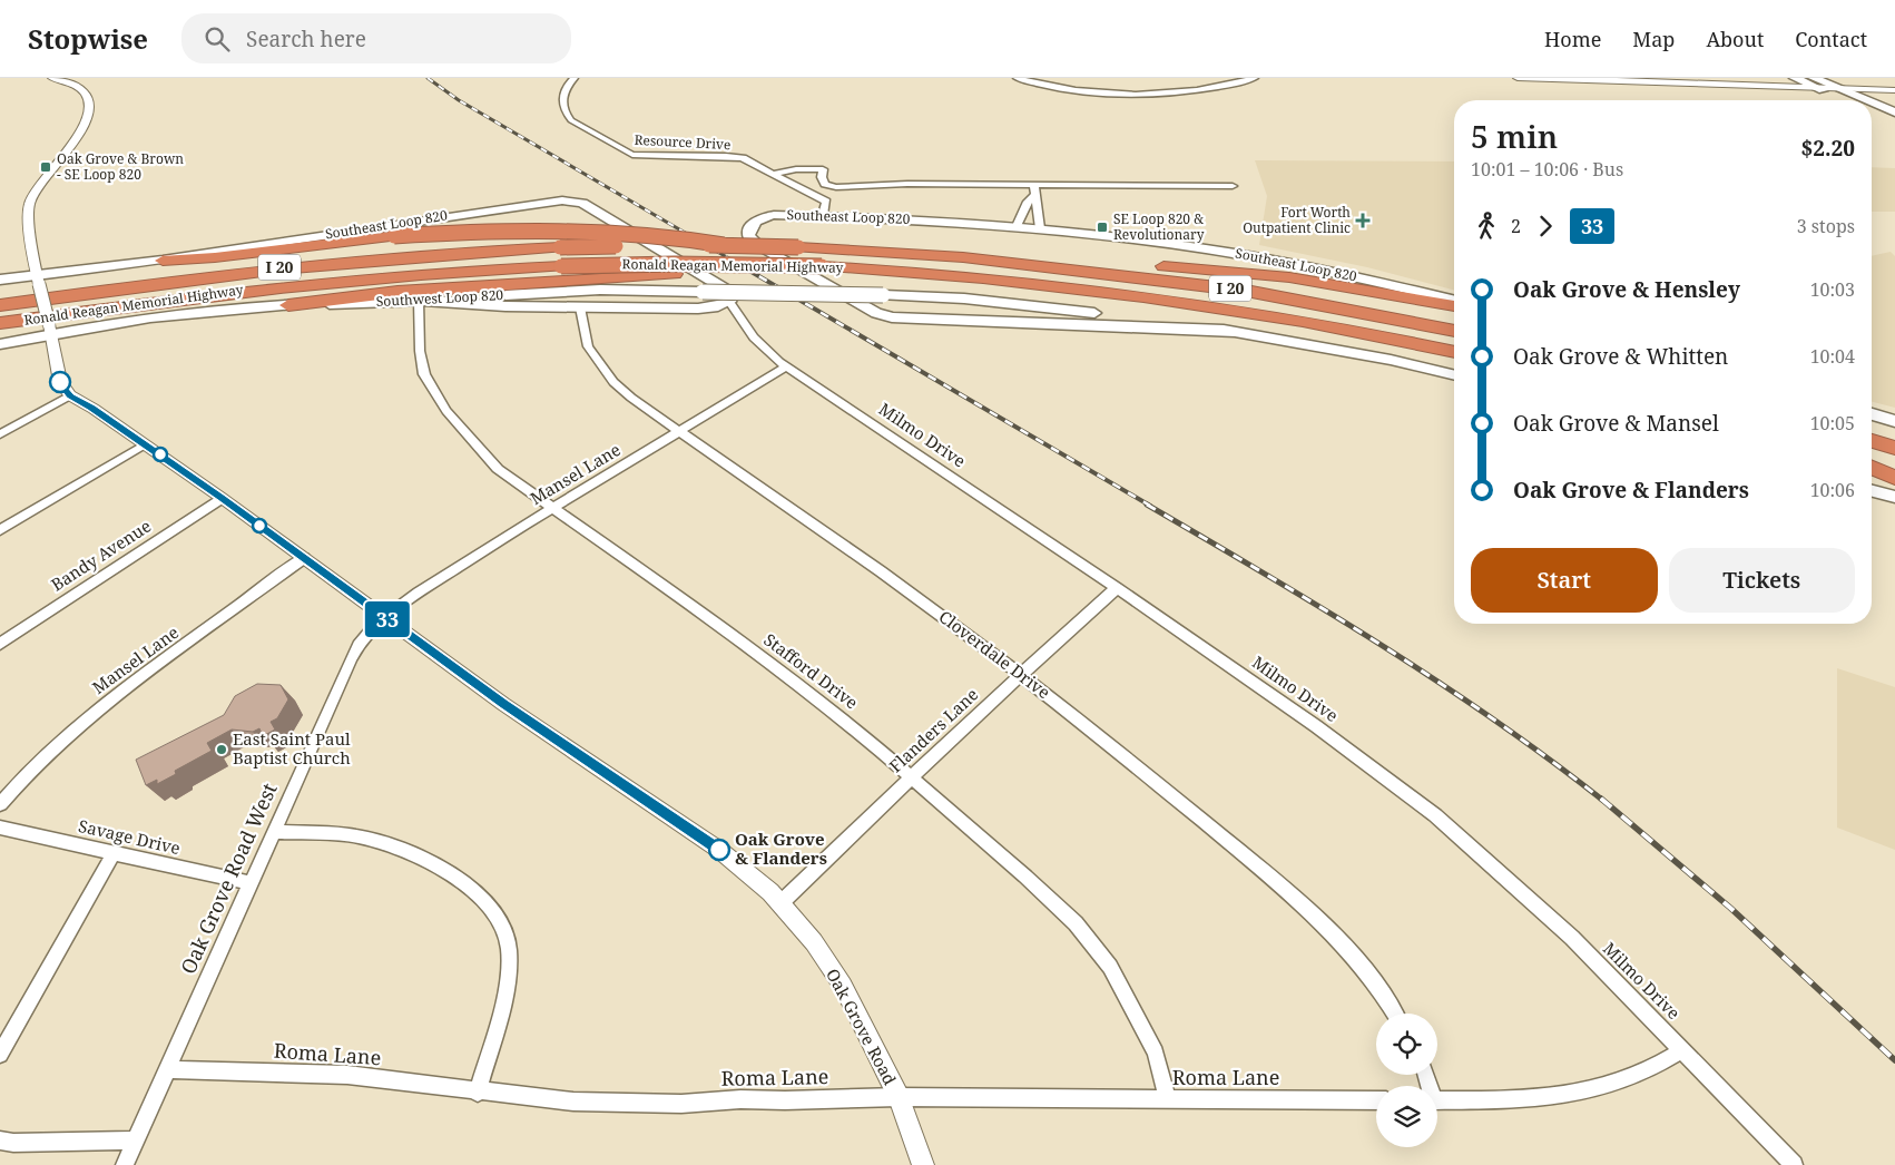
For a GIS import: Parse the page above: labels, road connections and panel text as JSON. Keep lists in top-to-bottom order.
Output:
{
  "streets": {
    "highway": ["Ronald Reagan Memorial Highway", "I 20"],
    "main road": ["Southeast Loop 820", "Southwest Loop 820"],
    "street": [
      "Resource Drive",
      "Milmo Drive",
      "Mansel Lane",
      "Bandy Avenue",
      "Cloverdale Drive",
      "Stafford Drive",
      "Flanders Lane",
      "Savage Drive",
      "Oak Grove Road West",
      "Oak Grove Road",
      "Roma Lane"
    ]
  },
  "crossings": [
    ["Resource Drive", "Southeast Loop 820"],
    ["Southeast Loop 820", "Southwest Loop 820"],
    ["Southeast Loop 820", "Milmo Drive"],
    ["Southwest Loop 820", "Stafford Drive"],
    ["Milmo Drive", "Mansel Lane"],
    ["Milmo Drive", "Flanders Lane"],
    ["Mansel Lane", "Cloverdale Drive"],
    ["Mansel Lane", "Stafford Drive"],
    ["Mansel Lane", "Oak Grove Road West"],
    ["Mansel Lane", "Oak Grove Road"],
    ["Bandy Avenue", "Oak Grove Road"],
    ["Cloverdale Drive", "Flanders Lane"],
    ["Stafford Drive", "Flanders Lane"],
    ["Stafford Drive", "Roma Lane"],
    ["Flanders Lane", "Oak Grove Road"],
    ["Savage Drive", "Oak Grove Road West"],
    ["Oak Grove Road West", "Oak Grove Road"],
    ["Oak Grove Road West", "Roma Lane"],
    ["Oak Grove Road", "Roma Lane"]
  ],
  "places": {
    "transit": ["Oak Grove & Brown - SE Loop 820", "SE Loop 820 & Revolutionary"],
    "health": ["Fort Worth Outpatient Clinic"],
    "other": ["East Saint Paul Baptist Church", "Oak Grove & Flanders"]
  },
  "lines": ["bus line 33"],
  "page": {
    "header": "Stopwise",
    "search": "Search here",
    "nav": [
      "Home",
      "Map",
      "About",
      "Contact"
    ],
    "on_map": "33",
    "heading": ["5 min", "10:01 – 10:06 · Bus", "$2.20"],
    "legs": ["2", "33", "3 stops"],
    "list": [
      {
        "name": "Oak Grove & Hensley",
        "value": "10:03"
      },
      {
        "name": "Oak Grove & Whitten",
        "value": "10:04"
      },
      {
        "name": "Oak Grove & Mansel",
        "value": "10:05"
      },
      {
        "name": "Oak Grove & Flanders",
        "value": "10:06"
      }
    ],
    "buttons": ["Start", "Tickets"]
  }
}
